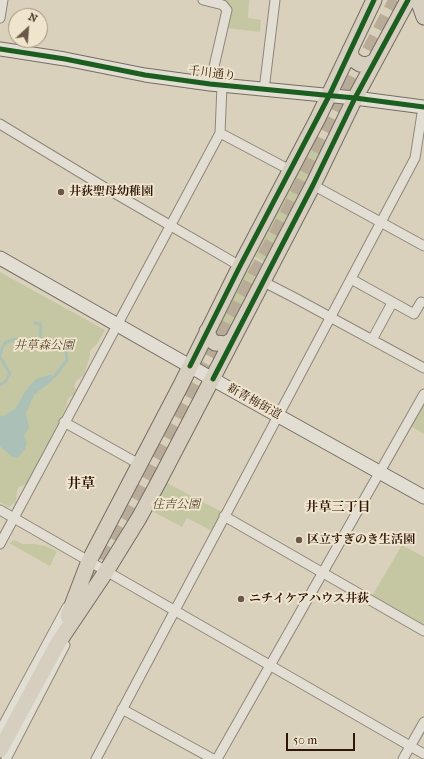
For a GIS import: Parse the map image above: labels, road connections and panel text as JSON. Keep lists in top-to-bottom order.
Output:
{
  "streets": {
    "main road": ["千川通り", "新青梅街道"]
  },
  "districts": ["井草", "井草三丁目"],
  "parks": ["井草森公園", "住吉公園"],
  "places": ["井荻聖母幼稚園", "区立すぎのき生活園", "ニチイケアハウス井荻"],
  "scale_bar": "50 m",
  "north": "top right"
}
